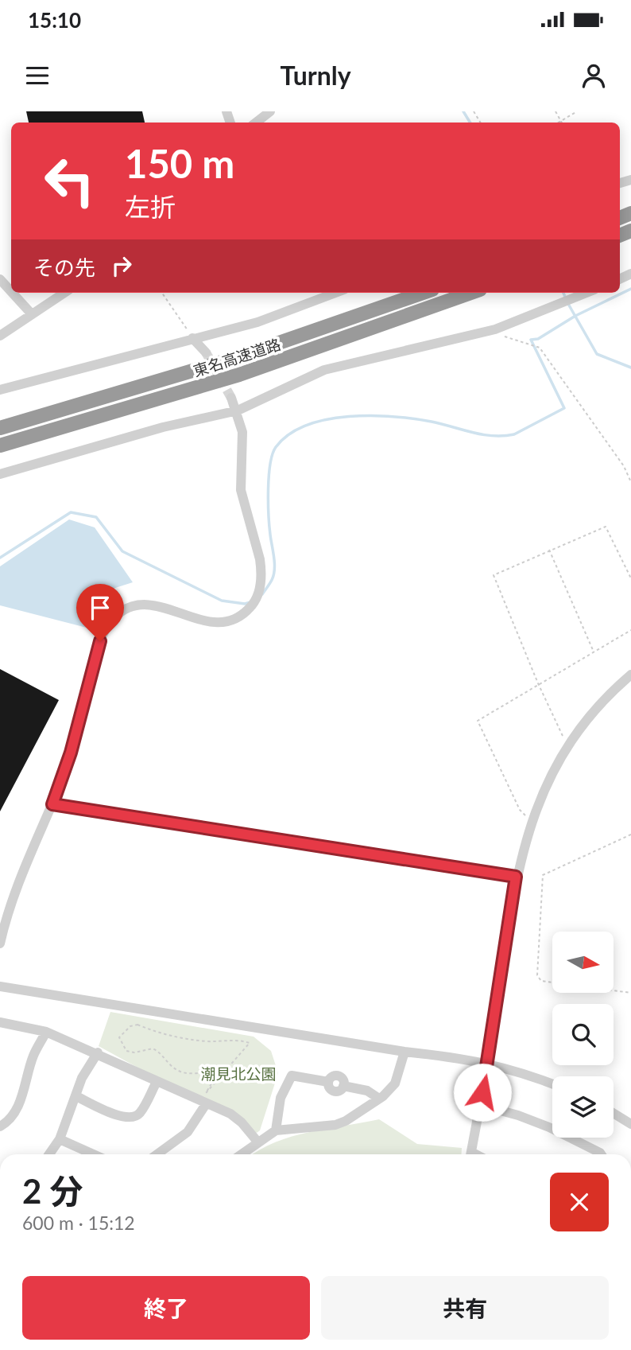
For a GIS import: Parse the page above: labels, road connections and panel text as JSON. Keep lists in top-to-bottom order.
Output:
{
  "streets": {
    "highway": ["東名高速道路"]
  },
  "parks": ["潮見北公園"],
  "north": "right",
  "page": {
    "status": "15:10",
    "header": "Turnly",
    "turn": ["150 m", "左折"],
    "then": "その先",
    "heading": ["2 分", "600 m · 15:12"],
    "buttons": ["終了", "共有"]
  }
}
